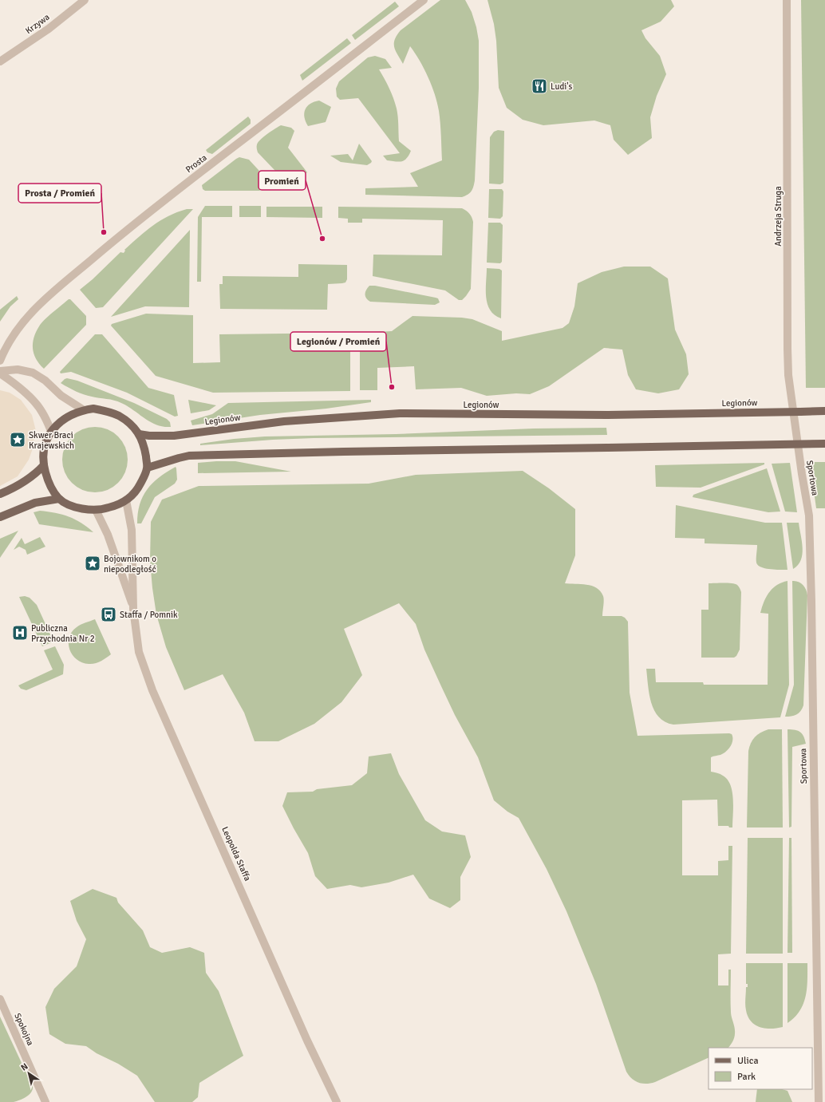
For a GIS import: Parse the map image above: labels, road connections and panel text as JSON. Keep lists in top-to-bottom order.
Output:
{
  "streets": {
    "main road": ["Legionów"],
    "street": [
      "Krzywa",
      "Prosta",
      "Andrzeja Struga",
      "Sportowa",
      "Leopolda Staffa",
      "Spokojna"
    ]
  },
  "crossings": [
    ["Andrzeja Struga", "Sportowa"],
    ["Legionów", "Leopolda Staffa"]
  ],
  "places": {
    "restaurant": ["Ludi's"],
    "other": ["Prosta / Promień", "Promień", "Legionów / Promień"],
    "place": ["Skwer Braci Krajewskich", "Bojownikom o niepodległość"],
    "bus stop": ["Staffa / Pomnik"],
    "hospital": ["Publiczna Przychodnia Nr 2"]
  },
  "legend": ["Ulica", "Park"],
  "north": "top left"
}
